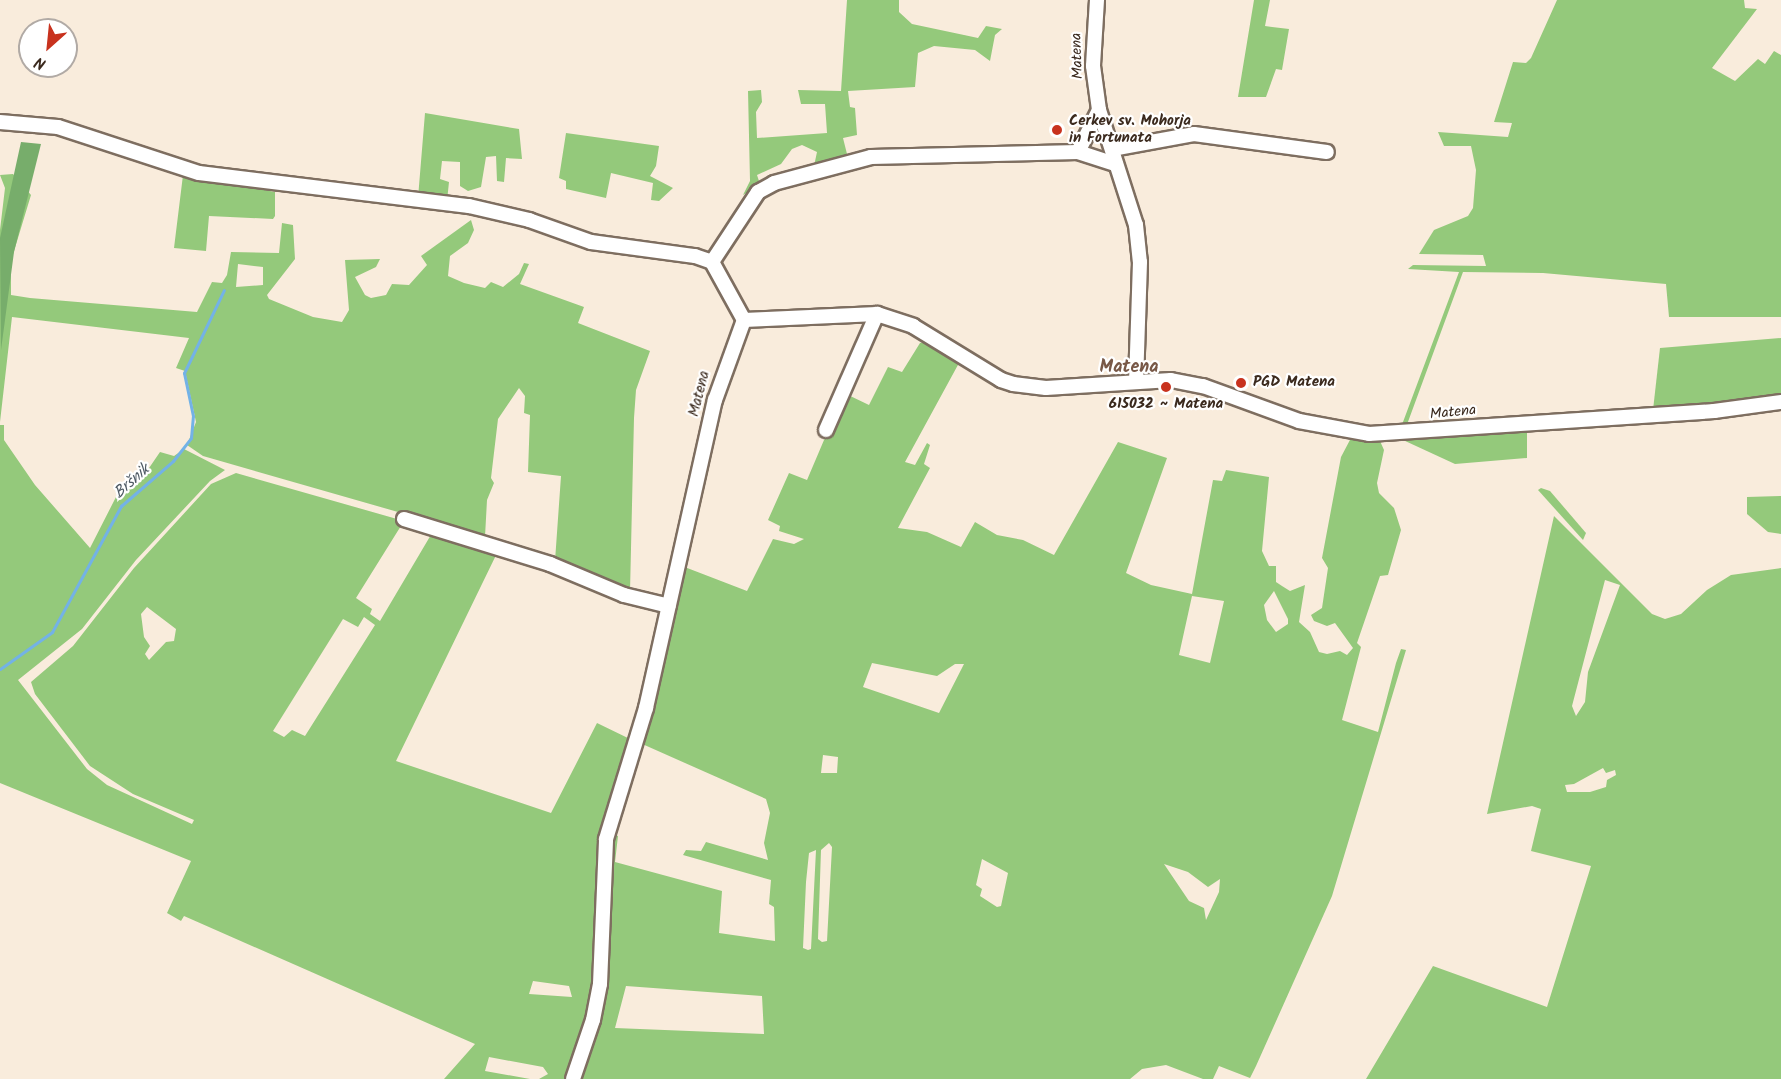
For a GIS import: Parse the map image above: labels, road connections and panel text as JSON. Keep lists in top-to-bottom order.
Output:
{
  "streets": {
    "street": ["Matena"]
  },
  "districts": ["Matena"],
  "water": ["Bršnik"],
  "places": ["Cerkev sv. Mohorja in Fortunata", "PGD Matena", "615032 ~ Matena"],
  "north": "bottom left"
}
